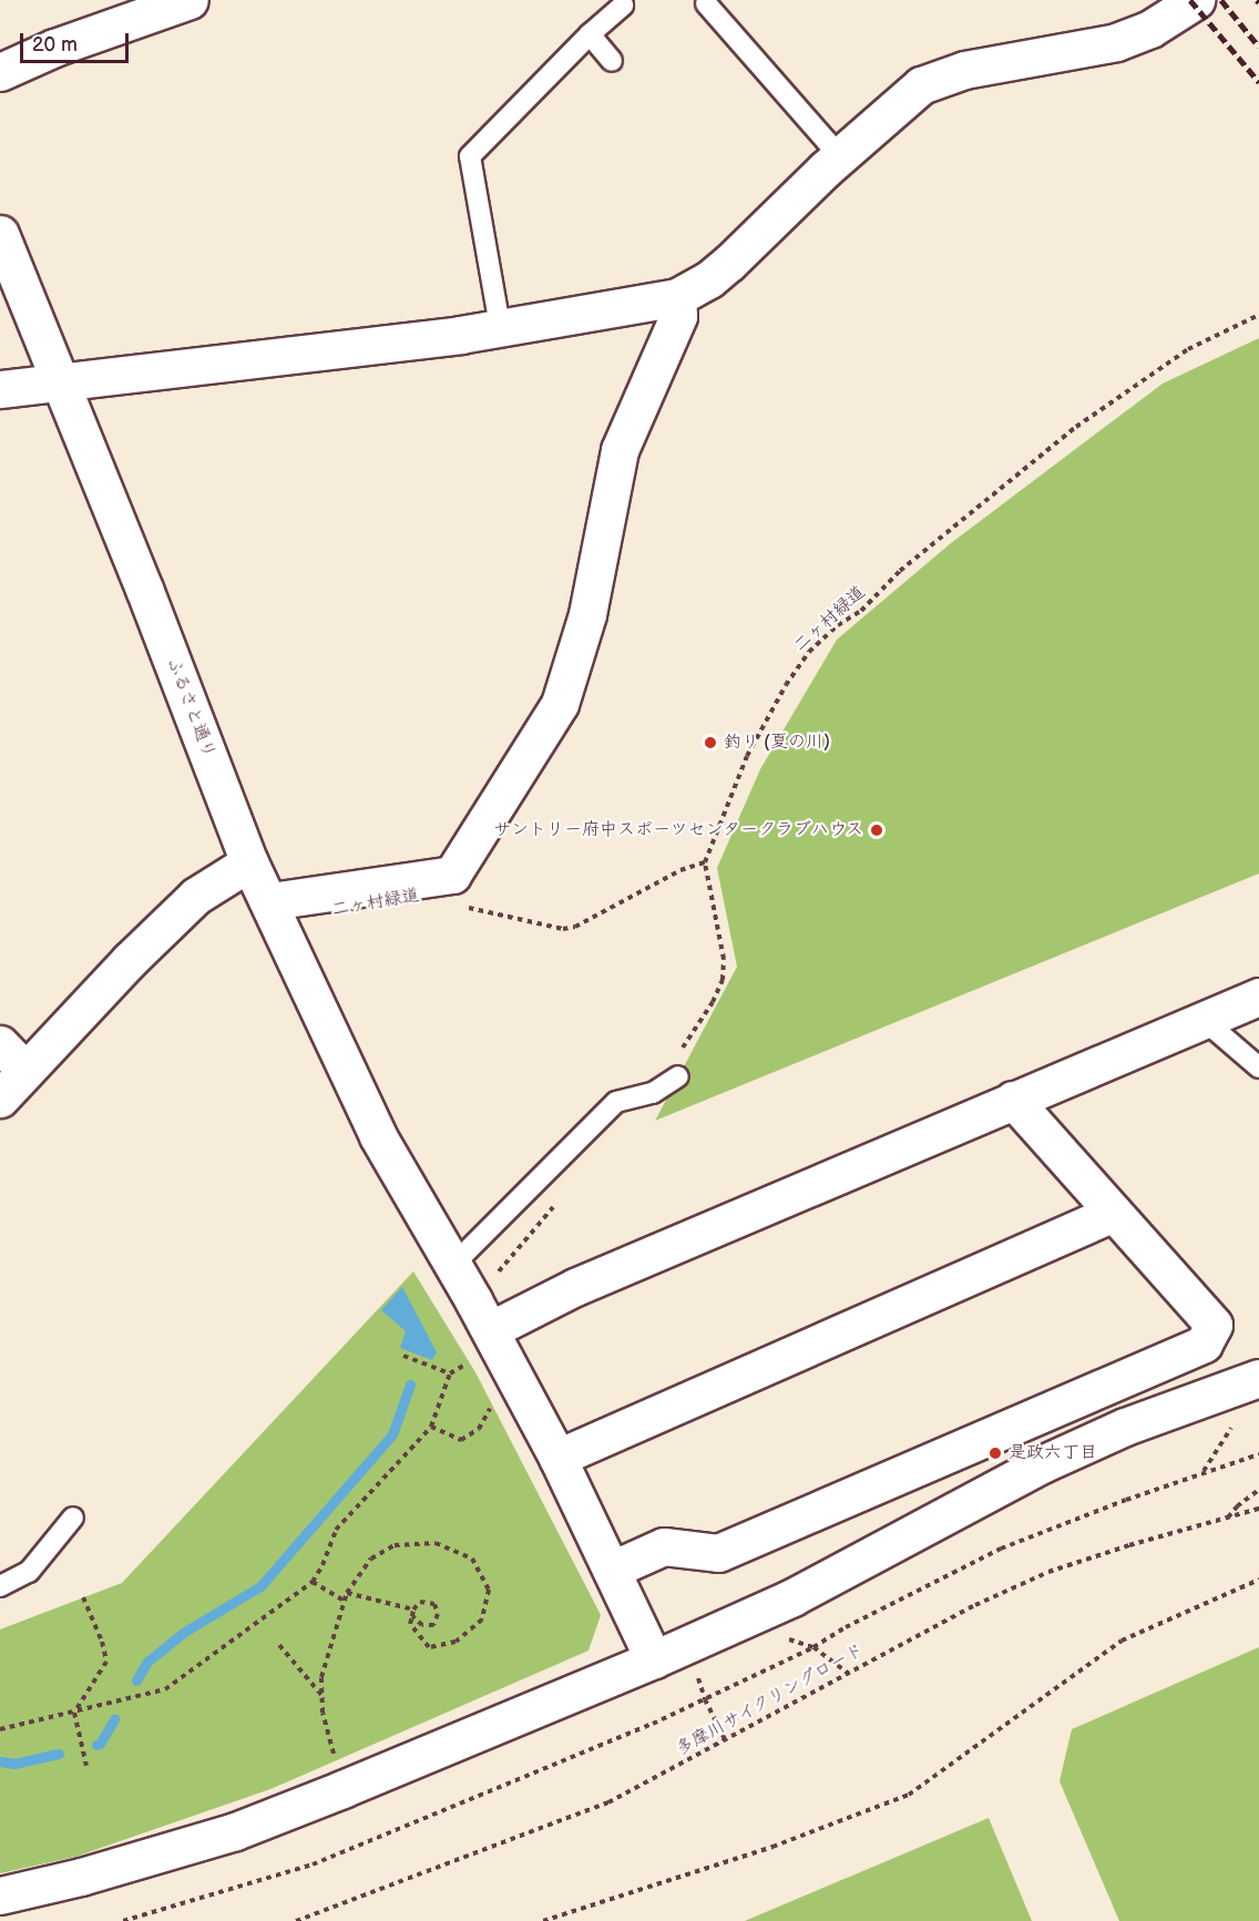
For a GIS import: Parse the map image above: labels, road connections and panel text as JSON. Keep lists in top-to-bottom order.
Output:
{
  "streets": {
    "street": ["ふるさと通り"],
    "path": ["二ヶ村緑道", "多摩川サイクリングロード"]
  },
  "places": ["釣り (夏の川)", "サントリー府中スポーツセンタークラブハウス", "是政六丁目"],
  "scale_bar": "20 m"
}
